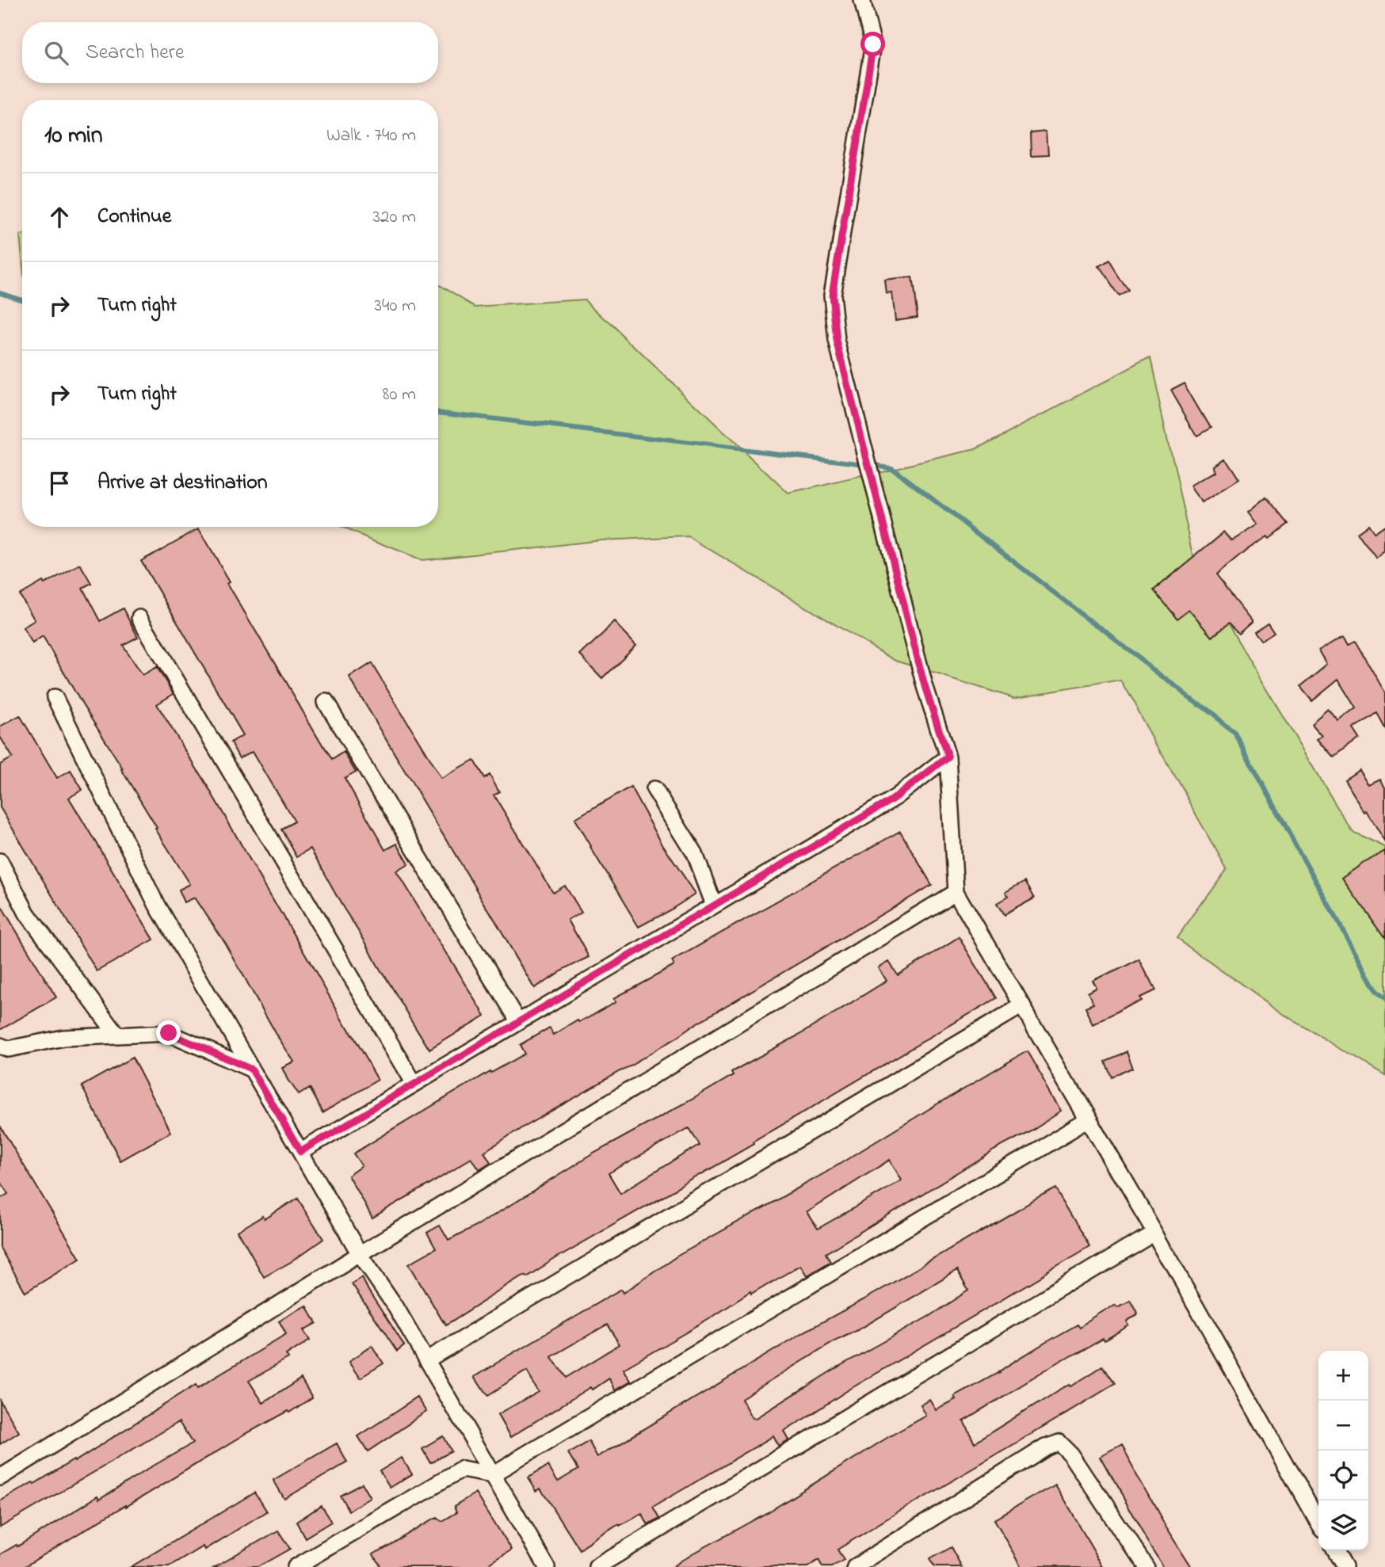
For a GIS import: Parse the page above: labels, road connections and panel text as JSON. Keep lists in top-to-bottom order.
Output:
{
  "page": {
    "search": "Search here",
    "heading": ["10 min", "Walk · 740 m"],
    "list": [
      ["Continue", "320 m"],
      ["Turn right", "340 m"],
      ["Turn right", "80 m"],
      "Arrive at destination"
    ],
    "map_buttons": ["+", "−"]
  }
}
